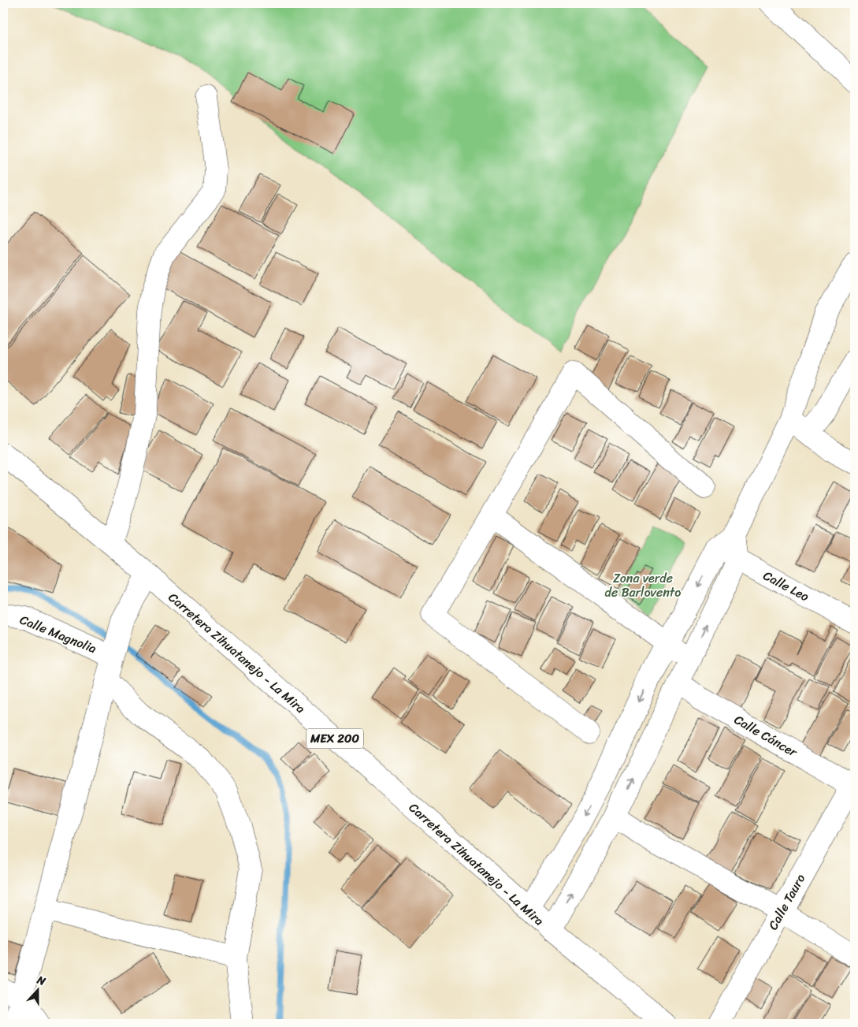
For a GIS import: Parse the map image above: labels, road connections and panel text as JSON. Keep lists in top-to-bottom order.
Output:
{
  "streets": {
    "main road": [
      "Calle Leo",
      "Calle Magnolia",
      "Carretera Zihuatanejo - La Mira",
      "Calle Cáncer",
      "MEX 200",
      "Calle Tauro"
    ]
  },
  "crossings": [
    ["Calle Cáncer", "Calle Tauro"]
  ],
  "parks": ["Zona verde de Barlovento"],
  "north": "top"
}
